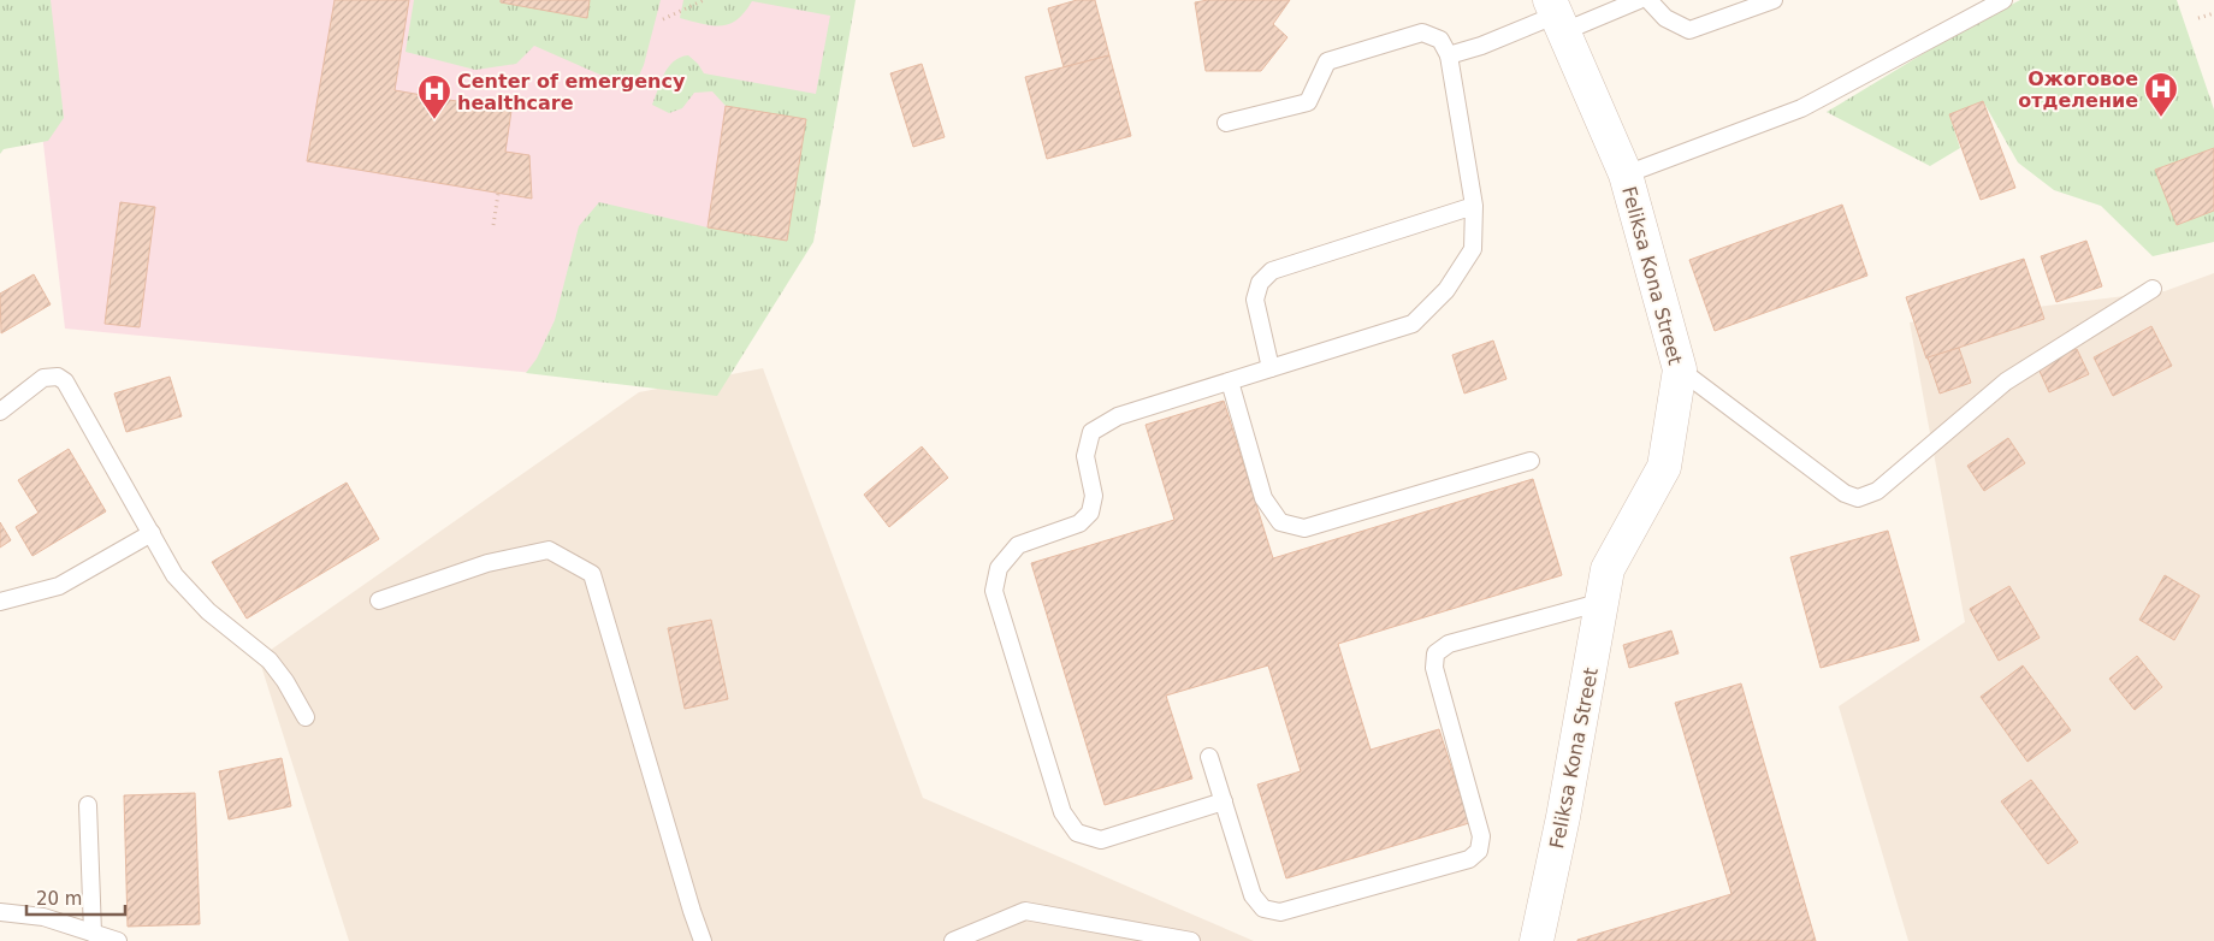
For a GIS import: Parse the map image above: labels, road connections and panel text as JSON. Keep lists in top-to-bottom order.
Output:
{
  "streets": {
    "street": ["Feliksa Kona Street"]
  },
  "places": {
    "hospital": ["Ожоговое отделение", "Center of emergency healthcare"]
  },
  "scale_bar": "20 m"
}
